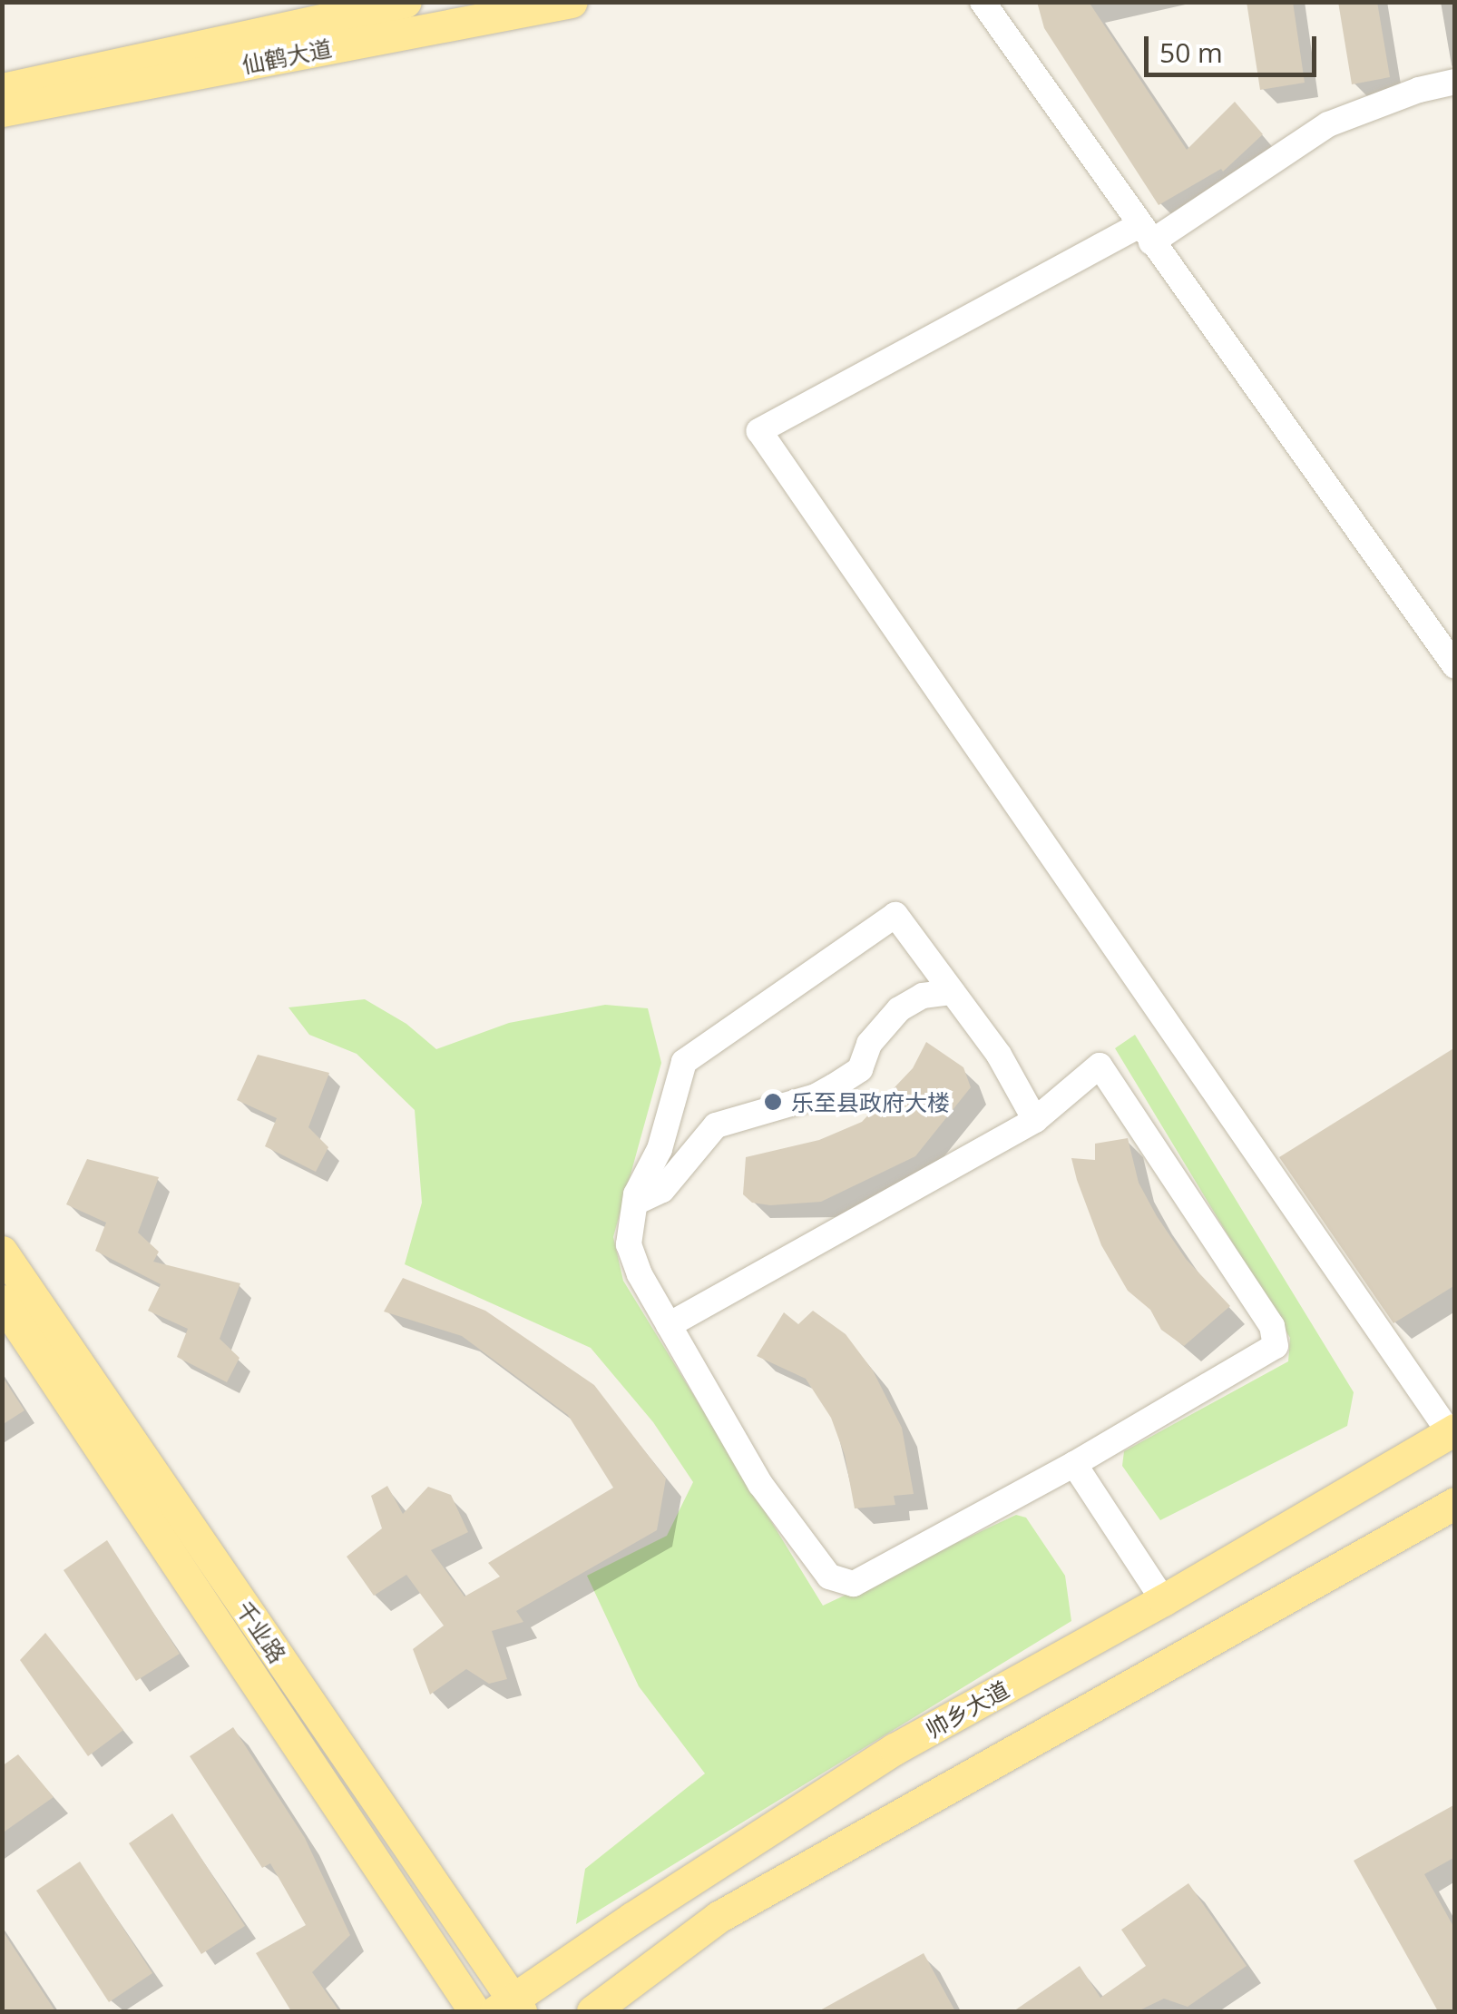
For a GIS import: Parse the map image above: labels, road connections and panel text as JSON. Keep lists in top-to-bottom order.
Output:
{
  "streets": {
    "main road": ["仙鹤大道", "千业路", "帅乡大道"]
  },
  "crossings": [
    ["千业路", "帅乡大道"]
  ],
  "places": ["乐至县政府大楼"],
  "scale_bar": "50 m"
}
